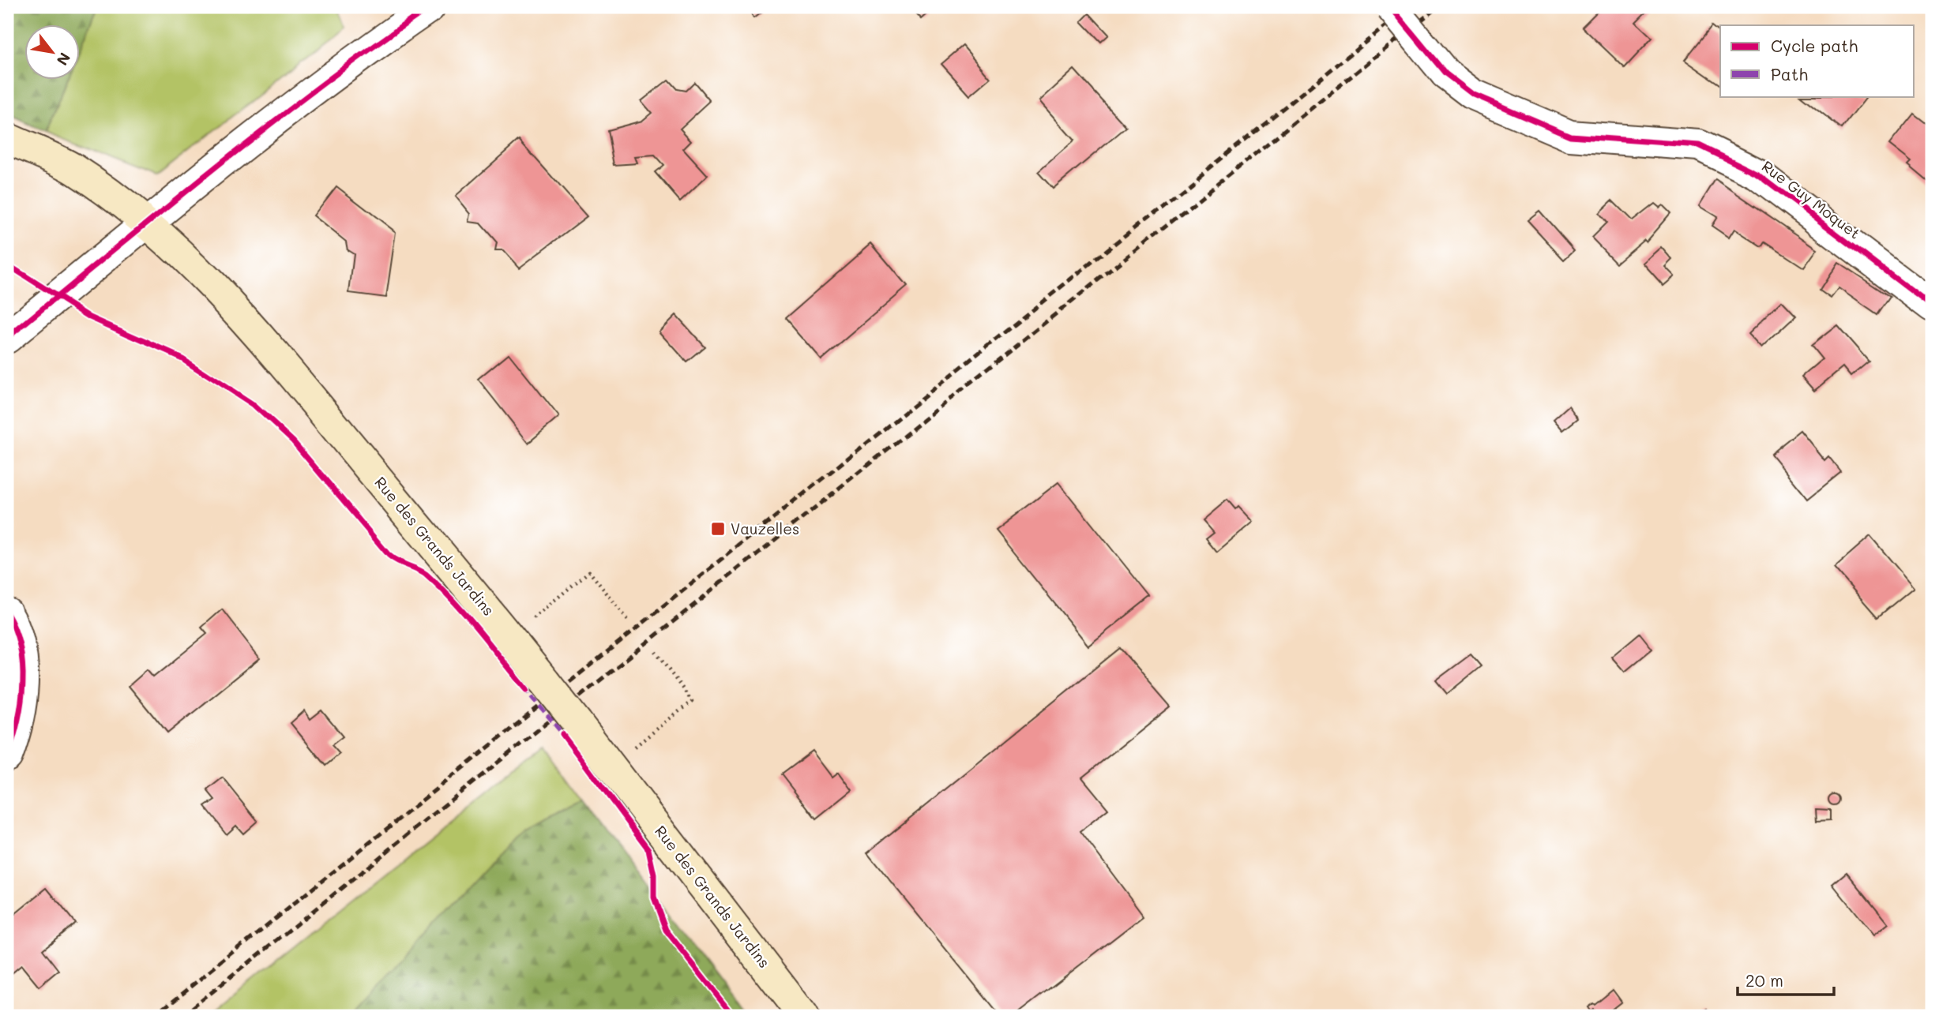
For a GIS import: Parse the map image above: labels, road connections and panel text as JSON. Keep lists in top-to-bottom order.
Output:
{
  "streets": {
    "main road": ["Rue des Grands Jardins"],
    "street": ["Rue Guy Moquet"]
  },
  "places": {
    "transit": ["Vauzelles"]
  },
  "legend": ["Cycle path", "Path"],
  "scale_bar": "20 m",
  "north": "bottom right"
}
